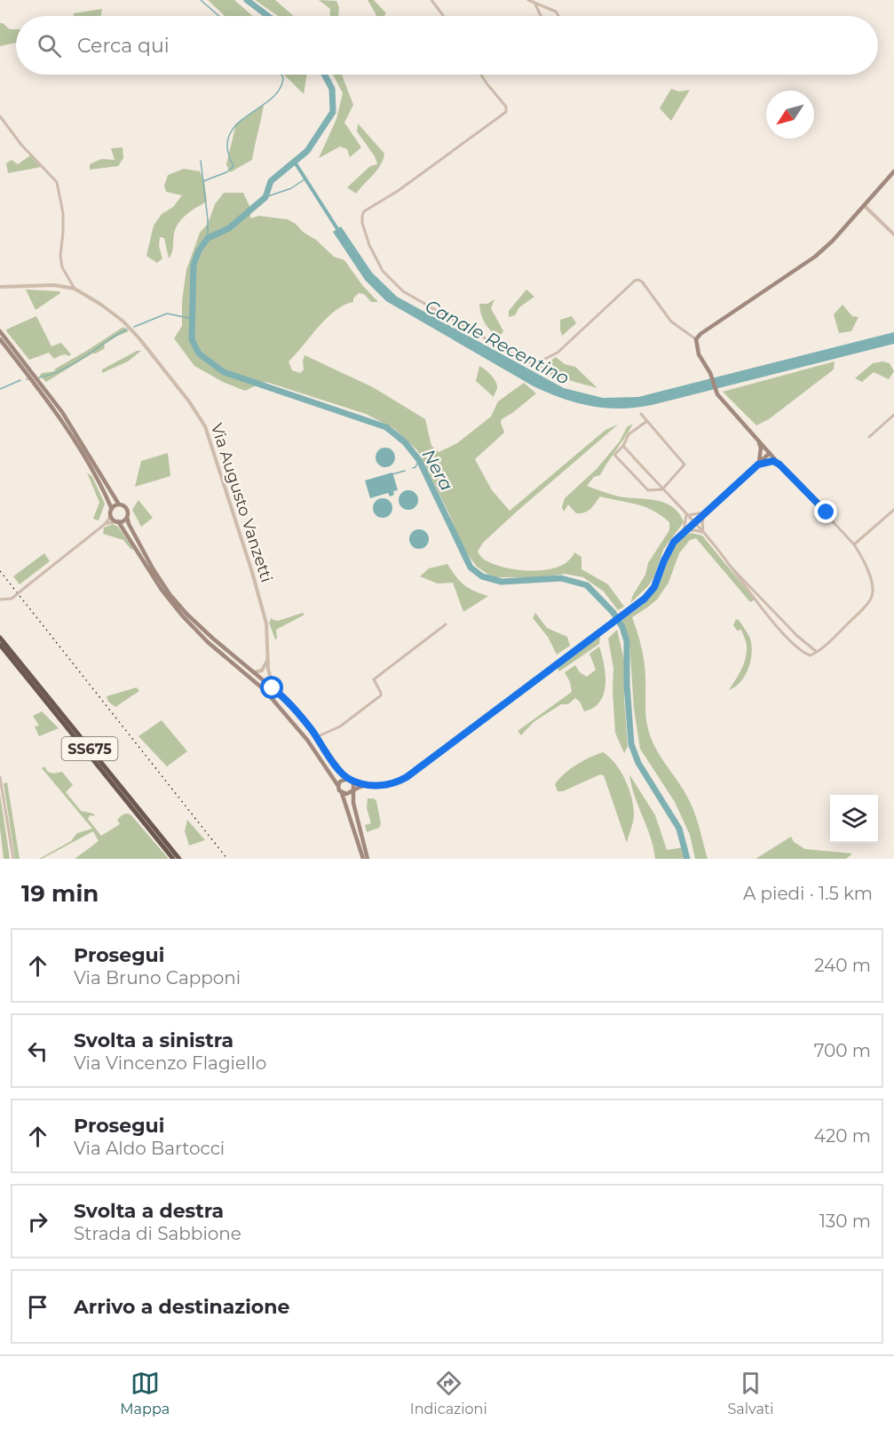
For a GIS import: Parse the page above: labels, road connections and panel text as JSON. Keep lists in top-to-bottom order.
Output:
{
  "streets": {
    "highway": ["SS675"],
    "street": ["Via Augusto Vanzetti"]
  },
  "water": ["Canale Recentino", "Nera"],
  "north": "bottom left",
  "page": {
    "search": "Cerca qui",
    "heading": ["19 min", "A piedi · 1.5 km"],
    "list": [
      ["Prosegui", "Via Bruno Capponi", "240 m"],
      ["Svolta a sinistra", "Via Vincenzo Flagiello", "700 m"],
      ["Prosegui", "Via Aldo Bartocci", "420 m"],
      ["Svolta a destra", "Strada di Sabbione", "130 m"],
      "Arrivo a destinazione"
    ],
    "nav": ["Mappa", "Indicazioni", "Salvati"]
  }
}
